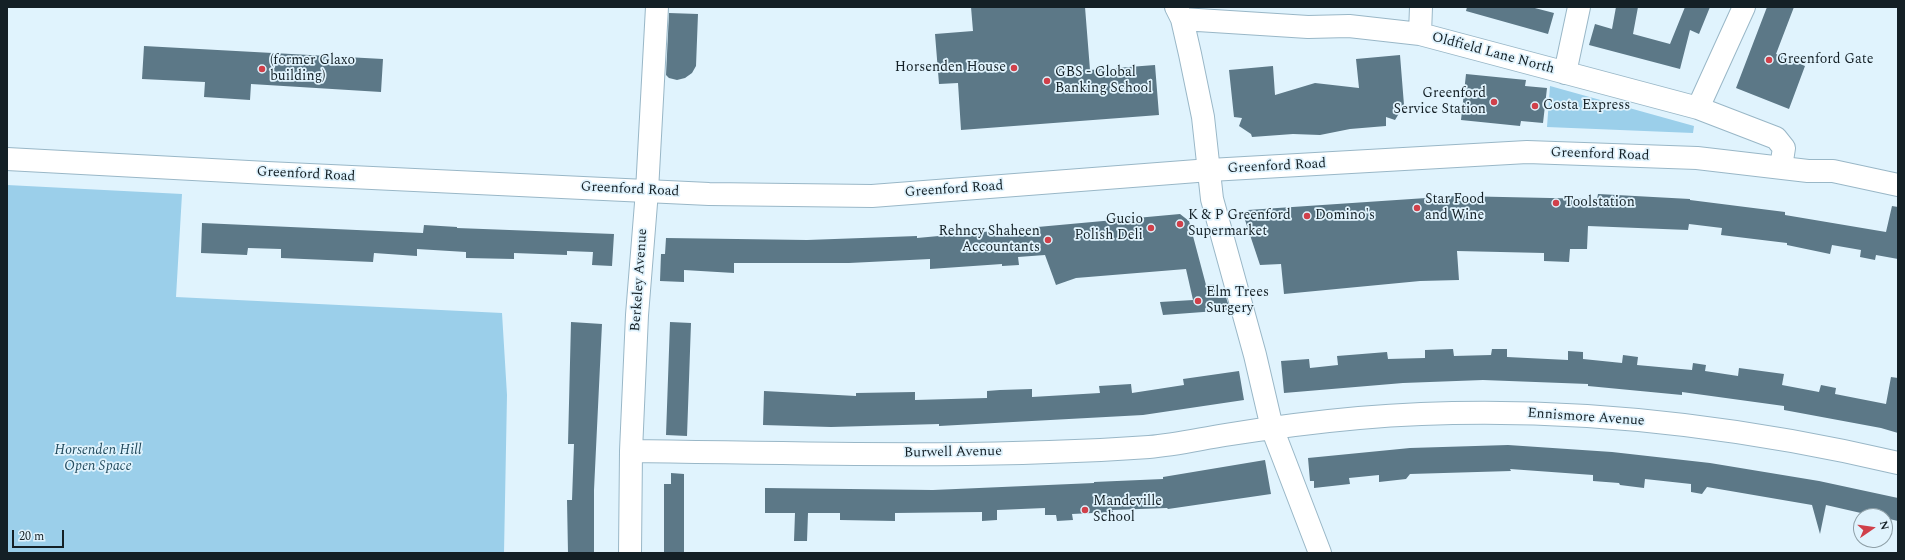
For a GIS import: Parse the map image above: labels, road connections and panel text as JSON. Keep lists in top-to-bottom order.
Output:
{
  "streets": {
    "street": [
      "Oldfield Lane North",
      "Greenford Road",
      "Berkeley Avenue",
      "Ennismore Avenue",
      "Burwell Avenue"
    ]
  },
  "crossings": [
    ["Oldfield Lane North", "Greenford Road"],
    ["Greenford Road", "Berkeley Avenue"],
    ["Berkeley Avenue", "Burwell Avenue"],
    ["Ennismore Avenue", "Burwell Avenue"]
  ],
  "parks": ["Horsenden Hill Open Space"],
  "places": [
    "Greenford Gate",
    "Horsenden House",
    "(former Glaxo building)",
    "GBS - Global Banking School",
    "Greenford Service Station",
    "Costa Express",
    "Toolstation",
    "Star Food and Wine",
    "Domino's",
    "K & P Greenford Supermarket",
    "Gucio Polish Deli",
    "Rehncy Shaheen Accountants",
    "Elm Trees Surgery",
    "Mandeville School"
  ],
  "scale_bar": "20 m",
  "north": "right"
}
